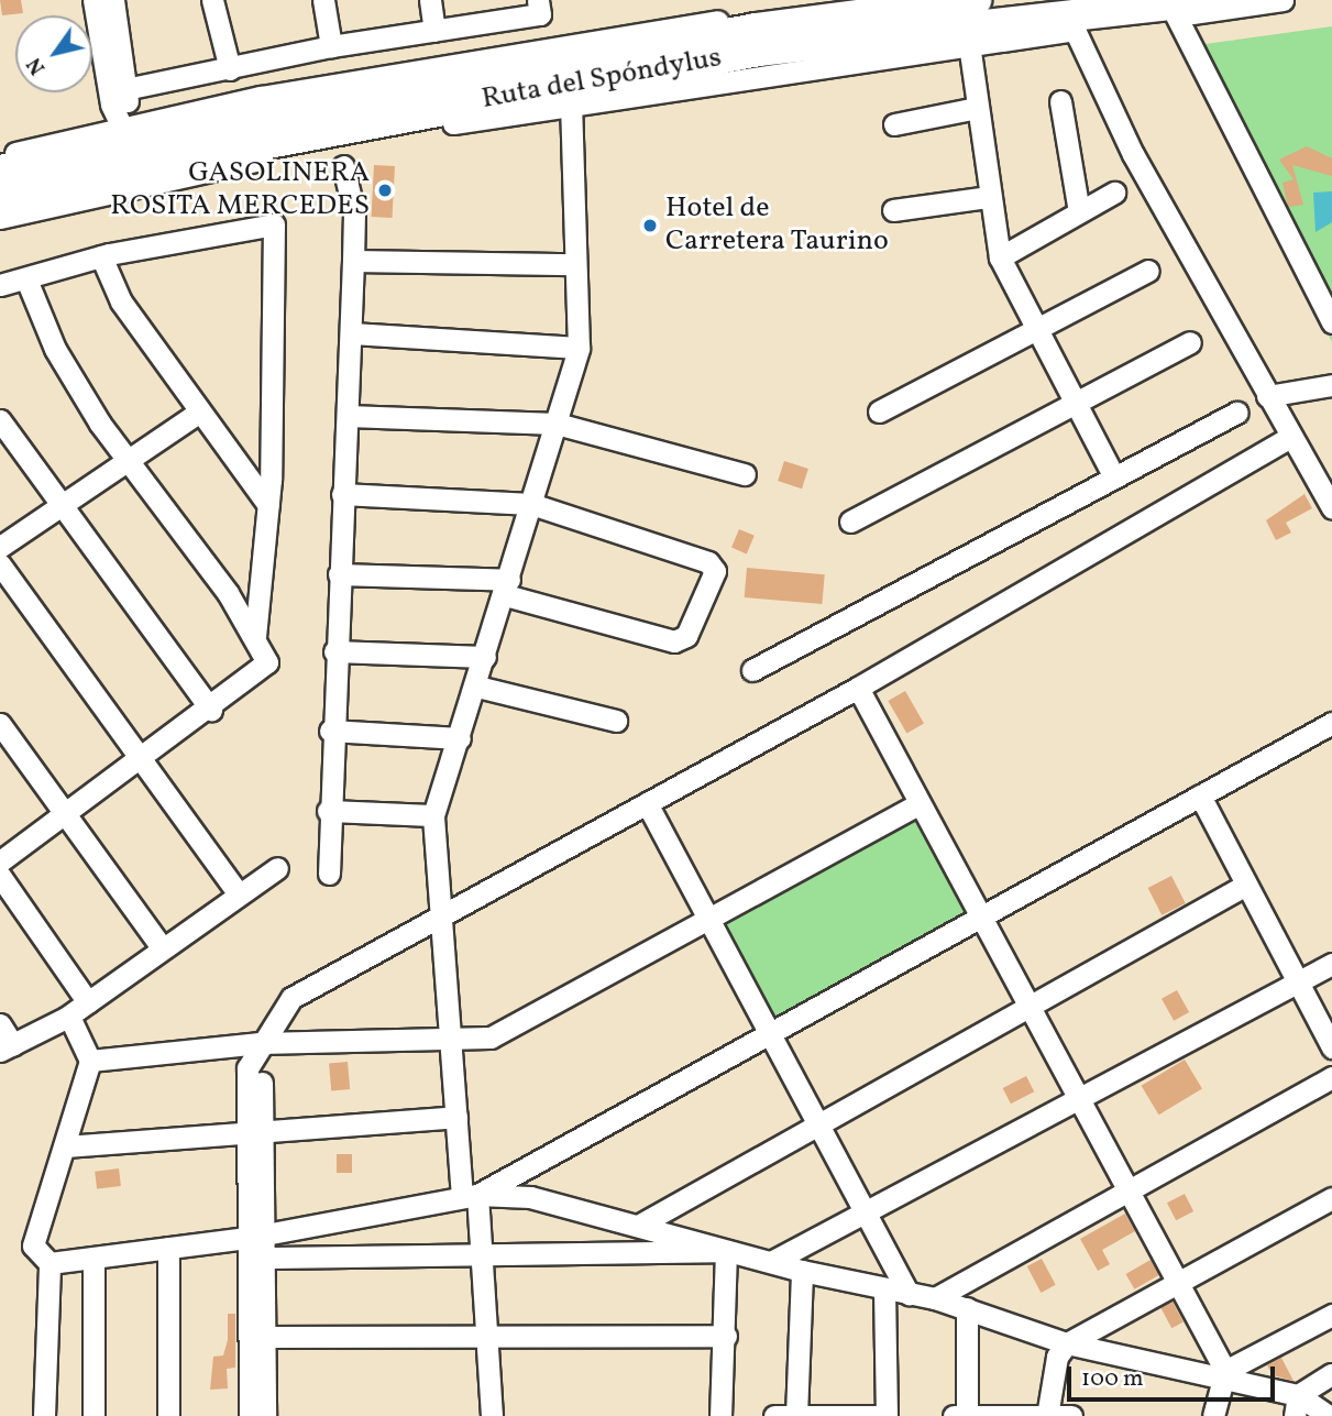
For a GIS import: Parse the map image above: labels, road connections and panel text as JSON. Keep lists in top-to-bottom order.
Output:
{
  "streets": {
    "highway": ["Ruta del Spóndylus"]
  },
  "places": ["GASOLINERA ROSITA MERCEDES", "Hotel de Carretera Taurino"],
  "scale_bar": "100 m",
  "north": "bottom left"
}
